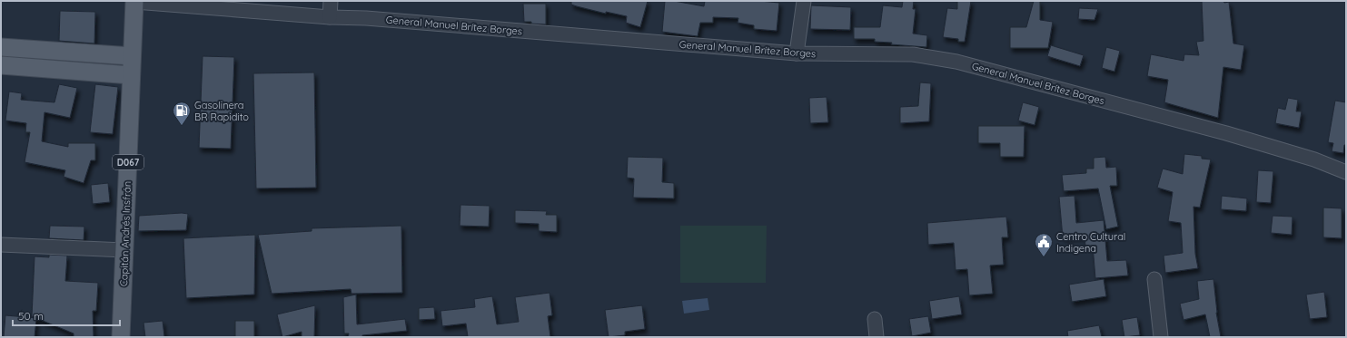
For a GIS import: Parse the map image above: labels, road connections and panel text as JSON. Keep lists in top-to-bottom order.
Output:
{
  "streets": {
    "main road": ["D067", "Capitán Andrés Insfrán"],
    "street": ["General Manuel Brítez Borges"]
  },
  "crossings": [
    ["General Manuel Brítez Borges", "Capitán Andrés Insfrán"]
  ],
  "places": {
    "fuel station": ["Gasolinera BR Rapidito"],
    "public building": ["Centro Cultural Indigena"]
  },
  "scale_bar": "50 m"
}
